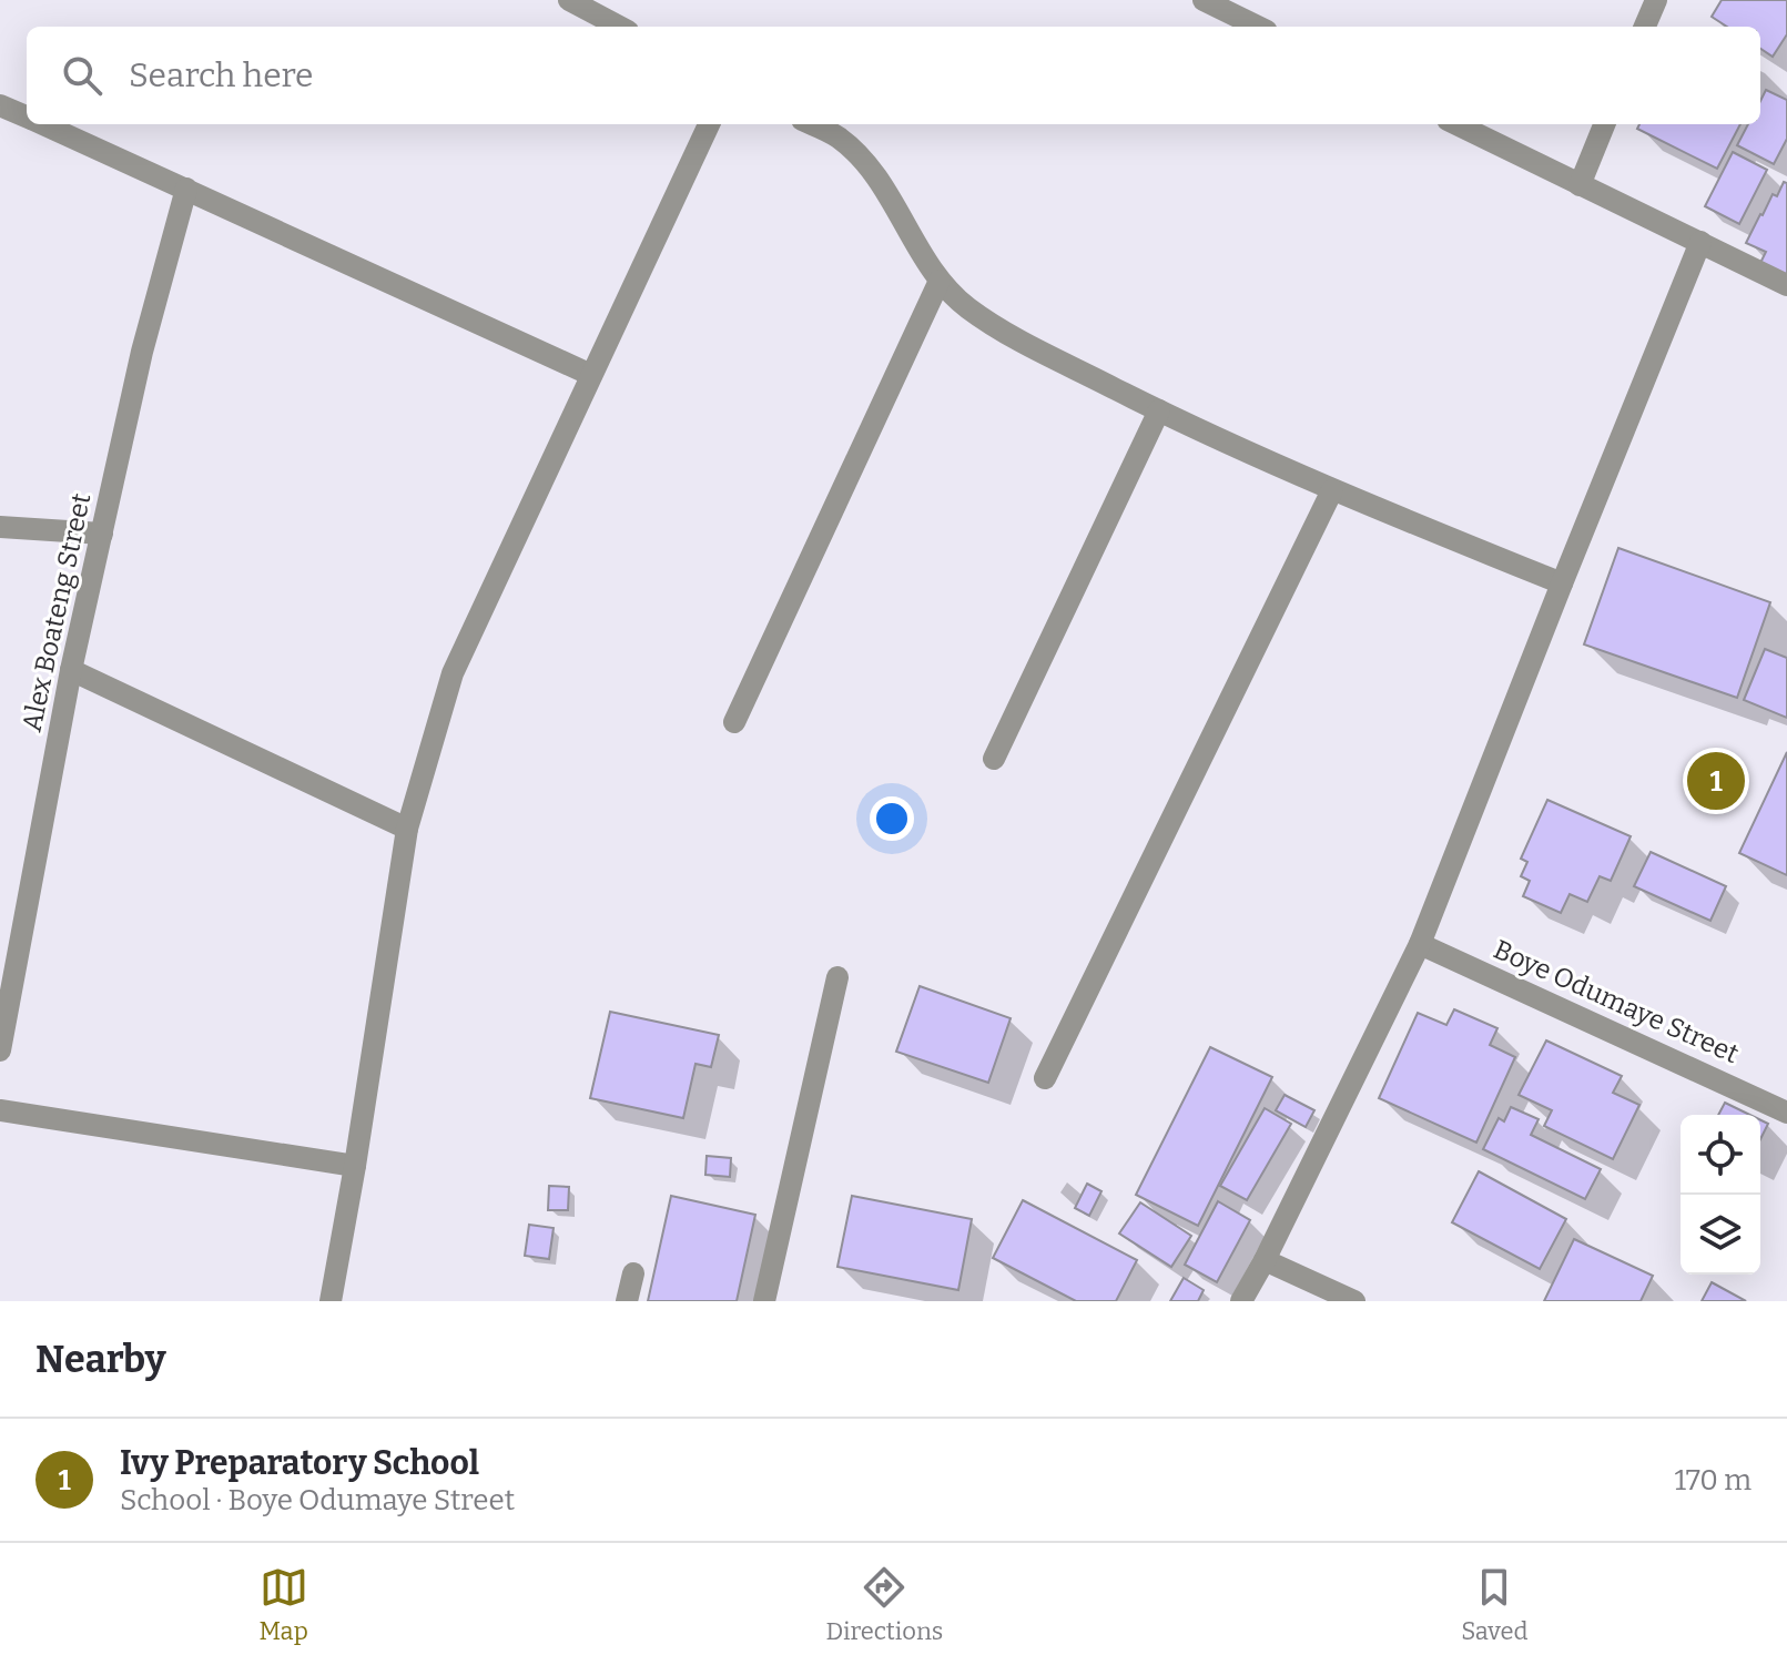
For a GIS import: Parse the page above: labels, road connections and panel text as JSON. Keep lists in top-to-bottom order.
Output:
{
  "streets": {
    "street": ["Alex Boateng Street", "Boye Odumaye Street"]
  },
  "page": {
    "search": "Search here",
    "pins": "1",
    "heading": "Nearby",
    "list": [
      {
        "mark": "1",
        "name": "Ivy Preparatory School",
        "note": "School · Boye Odumaye Street",
        "value": "170 m"
      }
    ],
    "nav": ["Map", "Directions", "Saved"]
  }
}
